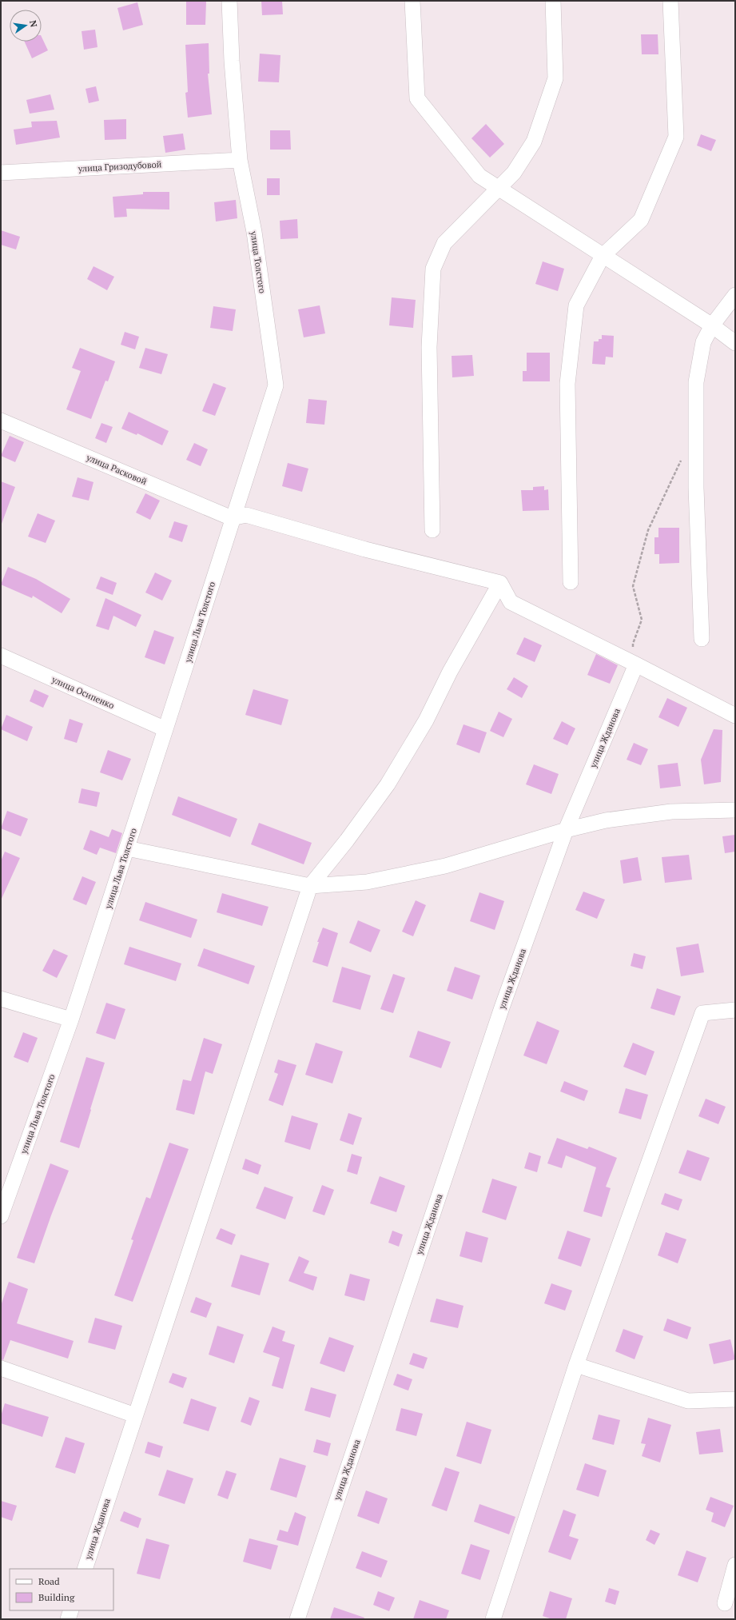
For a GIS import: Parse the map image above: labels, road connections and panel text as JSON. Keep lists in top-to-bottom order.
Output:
{
  "streets": {
    "street": [
      "улица Гризодубовой",
      "улица Толстого",
      "улица Расковой",
      "улица Льва Толстого",
      "улица Осипенко",
      "улица Жданова"
    ]
  },
  "crossings": [
    ["улица Гризодубовой", "улица Толстого"],
    ["улица Толстого", "улица Расковой"],
    ["улица Толстого", "улица Льва Толстого"],
    ["улица Расковой", "улица Льва Толстого"],
    ["улица Льва Толстого", "улица Осипенко"]
  ],
  "legend": ["Road", "Building"],
  "north": "right"
}
